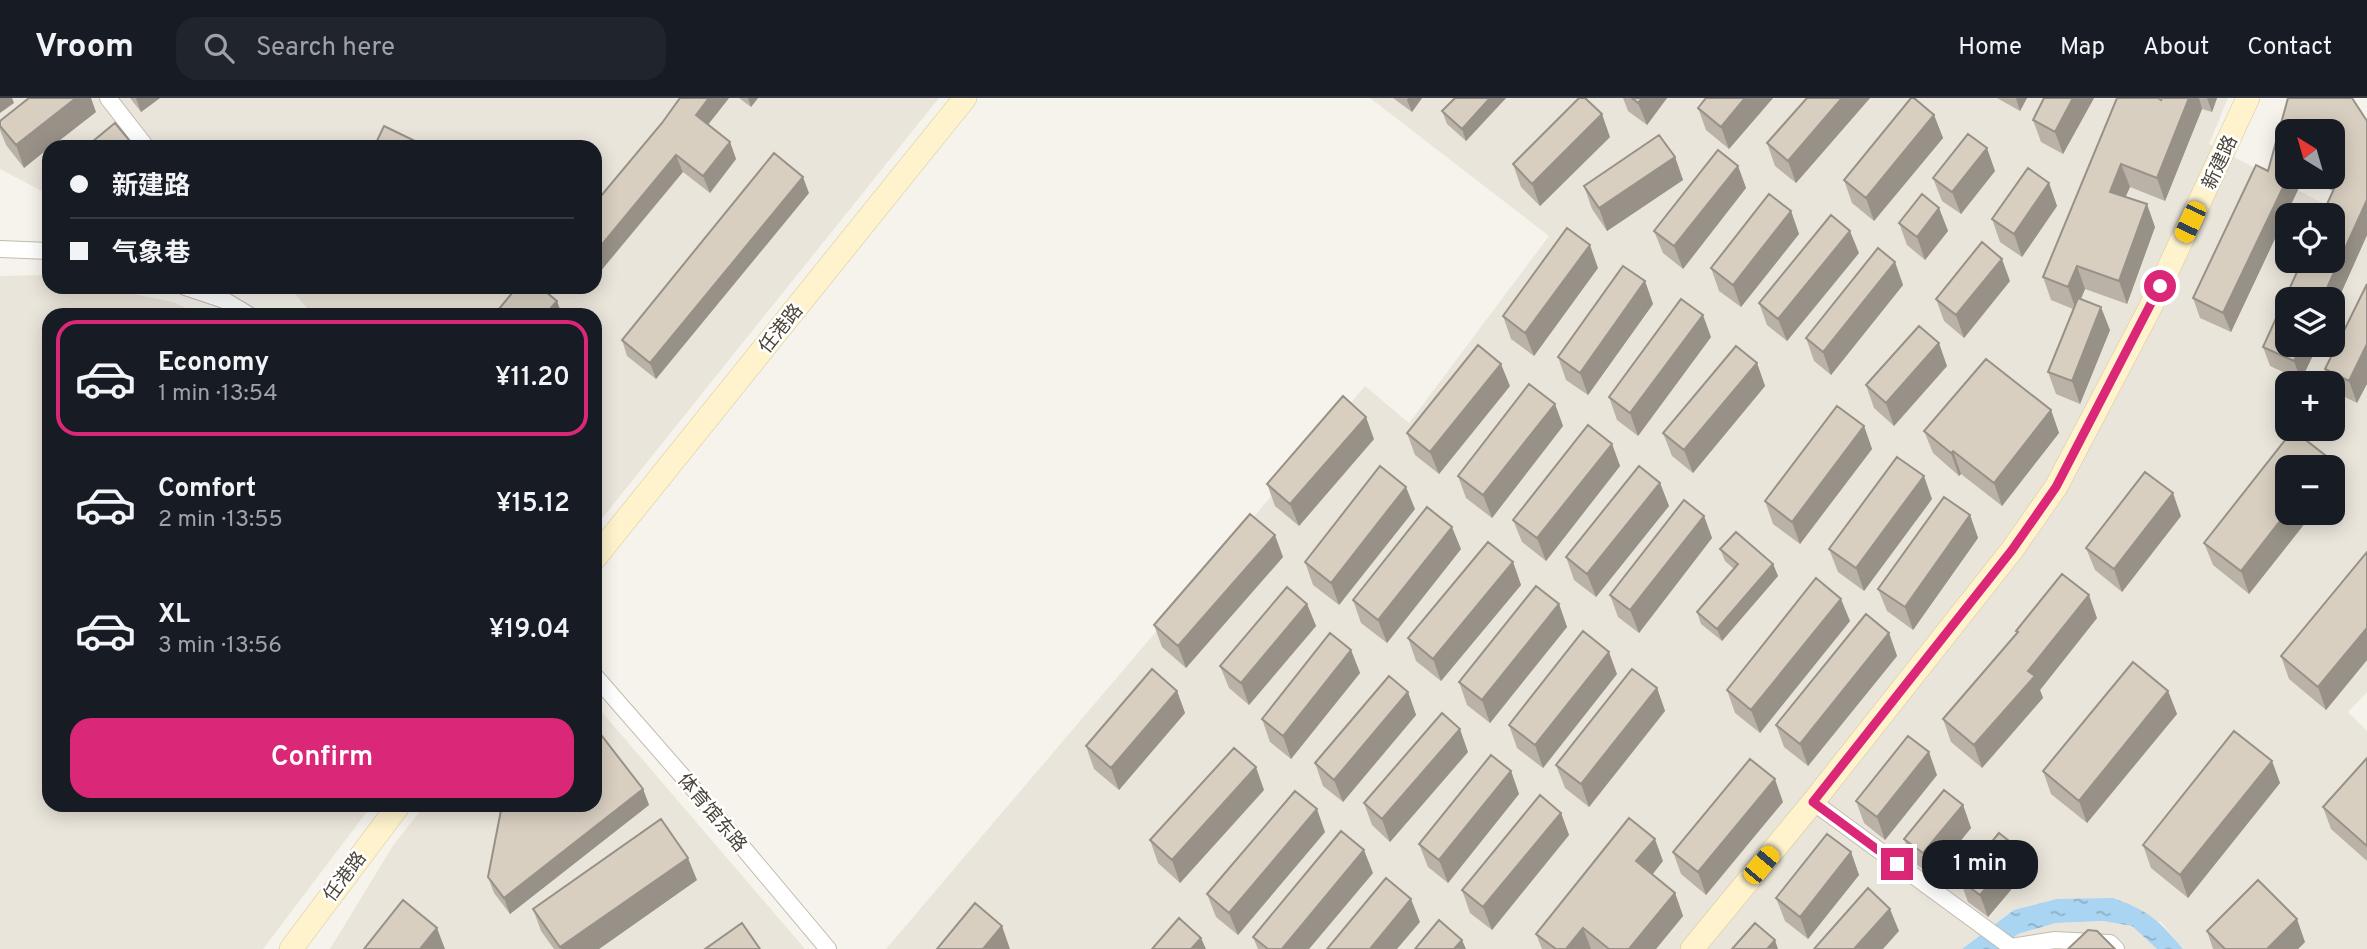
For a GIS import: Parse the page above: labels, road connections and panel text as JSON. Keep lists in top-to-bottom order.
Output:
{
  "streets": {
    "street": ["新建路", "任港路", "体育馆东路"]
  },
  "north": "top left",
  "page": {
    "header": "Vroom",
    "search": "Search here",
    "nav": [
      "Home",
      "Map",
      "About",
      "Contact"
    ],
    "map_buttons": ["+", "−"],
    "banner": ["新建路", "气象巷"],
    "list": [
      {
        "name": "Economy",
        "note": "1 min · 13:54",
        "value": "¥11.20"
      },
      {
        "name": "Comfort",
        "note": "2 min · 13:55",
        "value": "¥15.12"
      },
      {
        "name": "XL",
        "note": "3 min · 13:56",
        "value": "¥19.04"
      }
    ],
    "buttons": "Confirm",
    "bubble": "1 min"
  }
}
